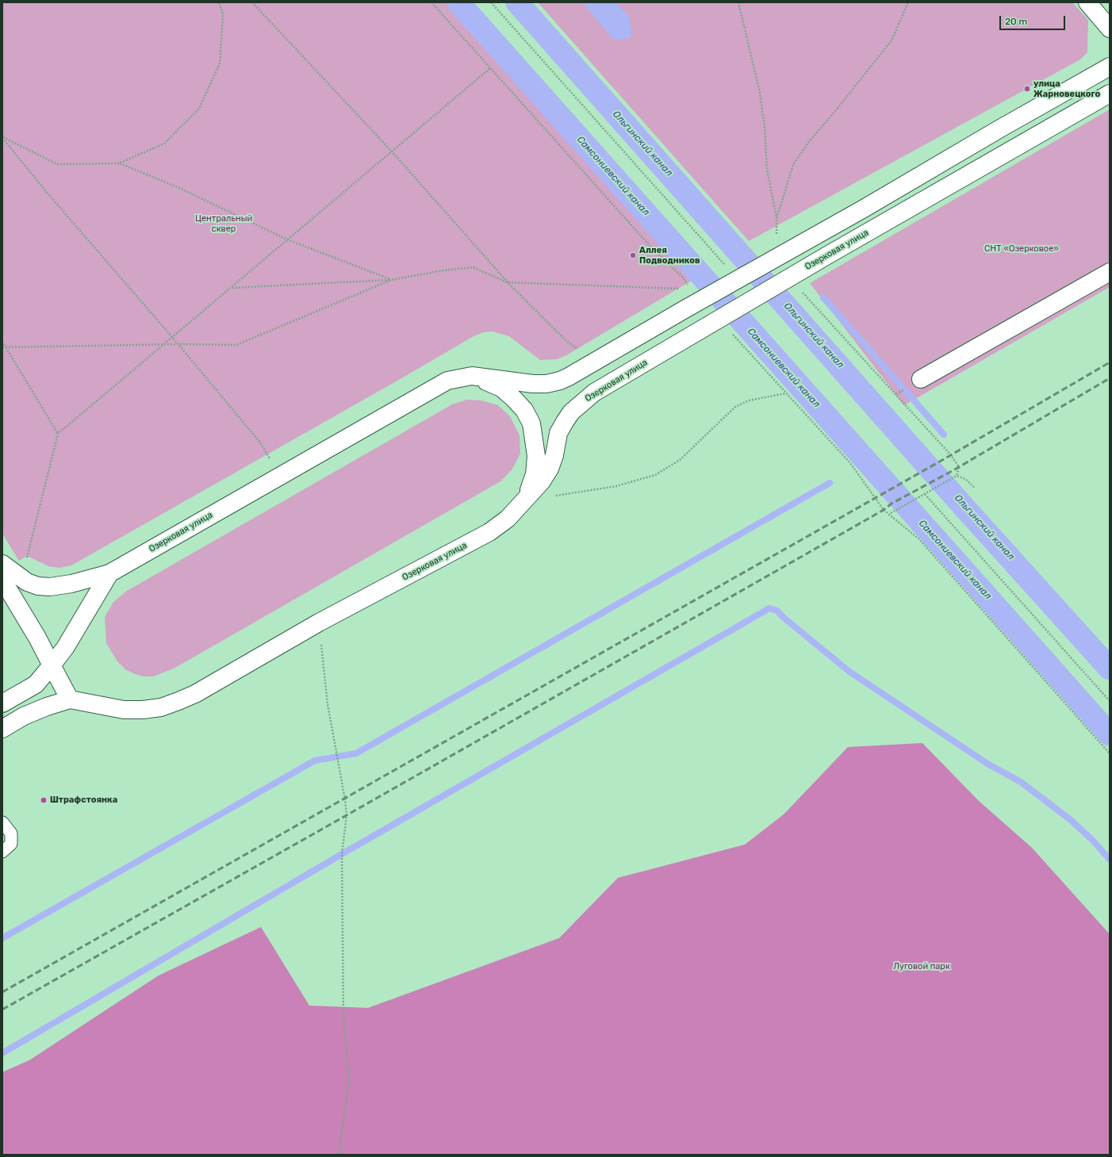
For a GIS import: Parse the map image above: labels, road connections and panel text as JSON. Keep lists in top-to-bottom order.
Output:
{
  "streets": {
    "street": ["Озерковая улица"]
  },
  "water": ["Ольгинский канал", "Самсониевский канал"],
  "parks": ["Центральный сквер", "СНТ «Озерковое»", "Луговой парк"],
  "places": ["улица Жарновецкого", "Аллея Подводников", "Штрафстоянка"],
  "scale_bar": "20 m"
}
